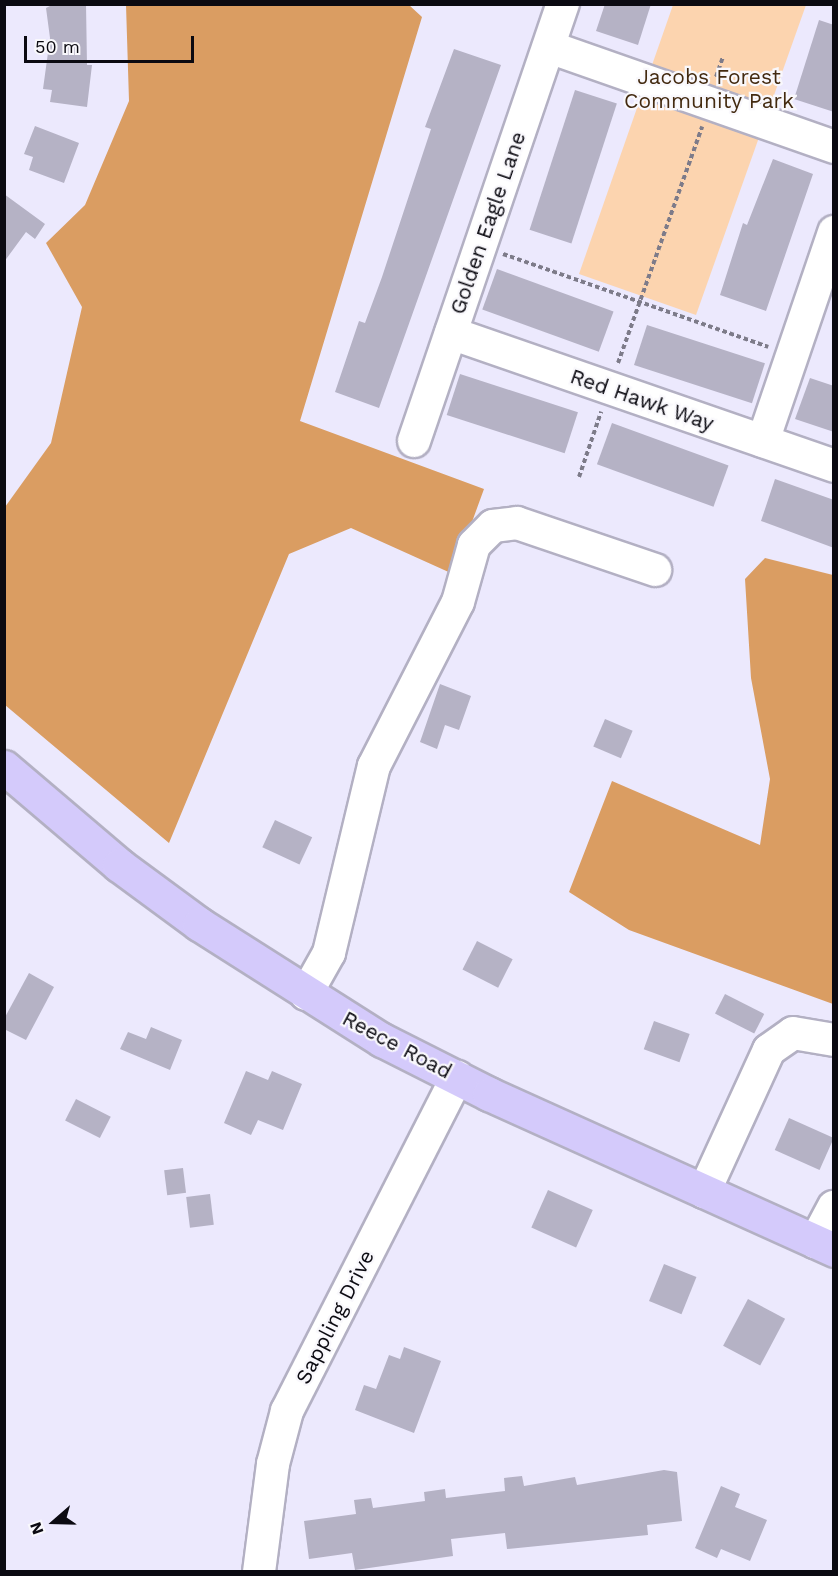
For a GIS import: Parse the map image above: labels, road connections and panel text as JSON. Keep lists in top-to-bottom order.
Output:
{
  "streets": {
    "main road": ["Reece Road"],
    "street": ["Golden Eagle Lane", "Red Hawk Way", "Sappling Drive"]
  },
  "crossings": [
    ["Golden Eagle Lane", "Red Hawk Way"],
    ["Reece Road", "Sappling Drive"]
  ],
  "parks": ["Jacobs Forest Community Park"],
  "scale_bar": "50 m",
  "north": "left"
}
